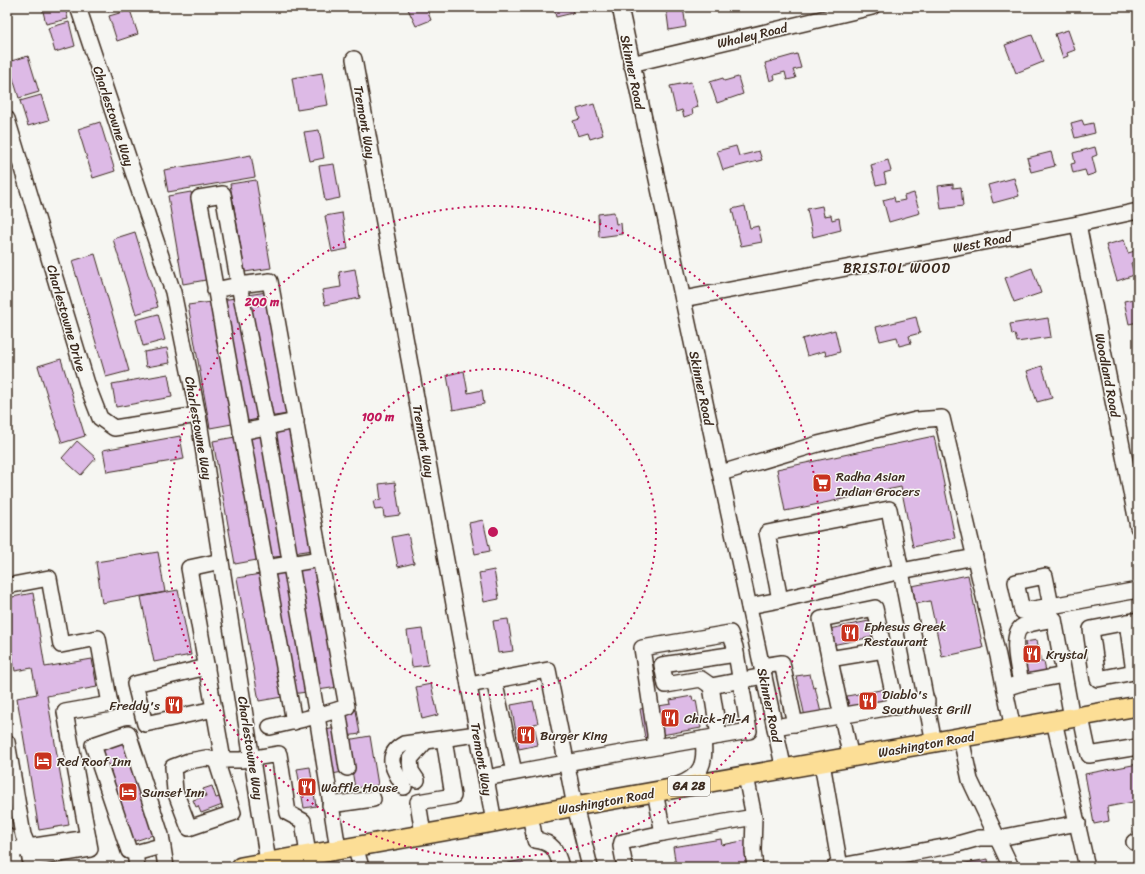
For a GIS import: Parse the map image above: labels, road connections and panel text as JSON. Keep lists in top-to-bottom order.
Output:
{
  "streets": {
    "main road": ["Washington Road", "GA 28"],
    "street": [
      "Whaley Road",
      "Skinner Road",
      "Charlestowne Way",
      "Tremont Way",
      "West Road",
      "Charlestowne Drive",
      "Woodland Road"
    ]
  },
  "crossings": [
    ["Whaley Road", "Skinner Road"],
    ["Skinner Road", "West Road"],
    ["Skinner Road", "Washington Road"],
    ["Charlestowne Way", "Charlestowne Drive"],
    ["Charlestowne Way", "Washington Road"],
    ["Tremont Way", "Washington Road"],
    ["West Road", "Woodland Road"]
  ],
  "districts": ["BRISTOL WOOD"],
  "places": {
    "supermarket": ["Radha Asian Indian Grocers"],
    "restaurant": [
      "Ephesus Greek Restaurant",
      "Krystal",
      "Diablo's Southwest Grill",
      "Freddy's",
      "Chick-fil-A",
      "Burger King",
      "Waffle House"
    ],
    "hotel": ["Red Roof Inn", "Sunset Inn"]
  },
  "rings": ["200 m", "100 m"]
}
